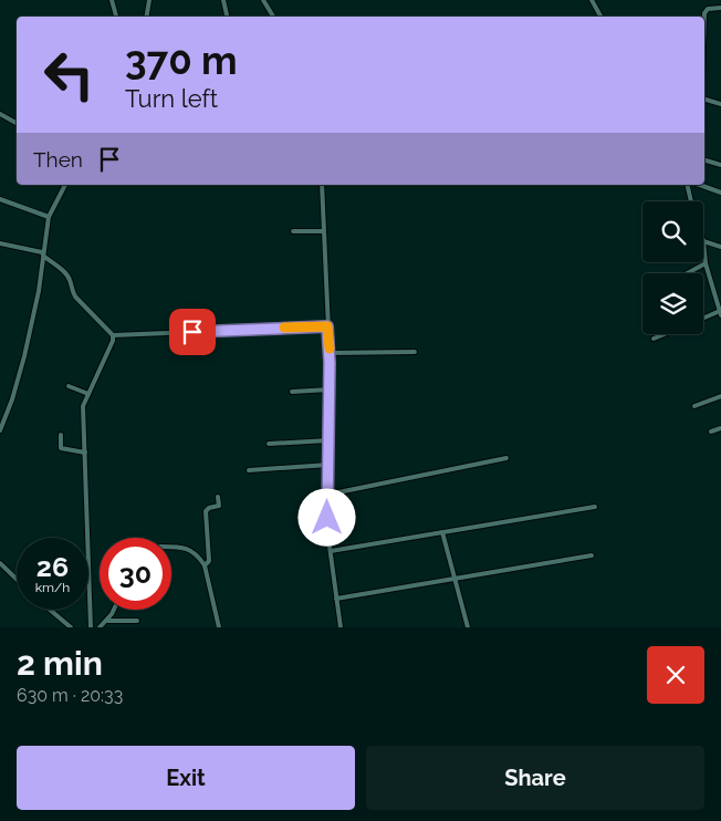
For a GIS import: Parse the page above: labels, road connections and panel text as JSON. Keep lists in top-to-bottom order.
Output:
{
  "page": {
    "turn": ["370 m", "Turn left"],
    "then": "Then",
    "speed": "26 km/h",
    "limit": "30",
    "heading": ["2 min", "630 m · 20:33"],
    "buttons": ["Exit", "Share"]
  }
}
